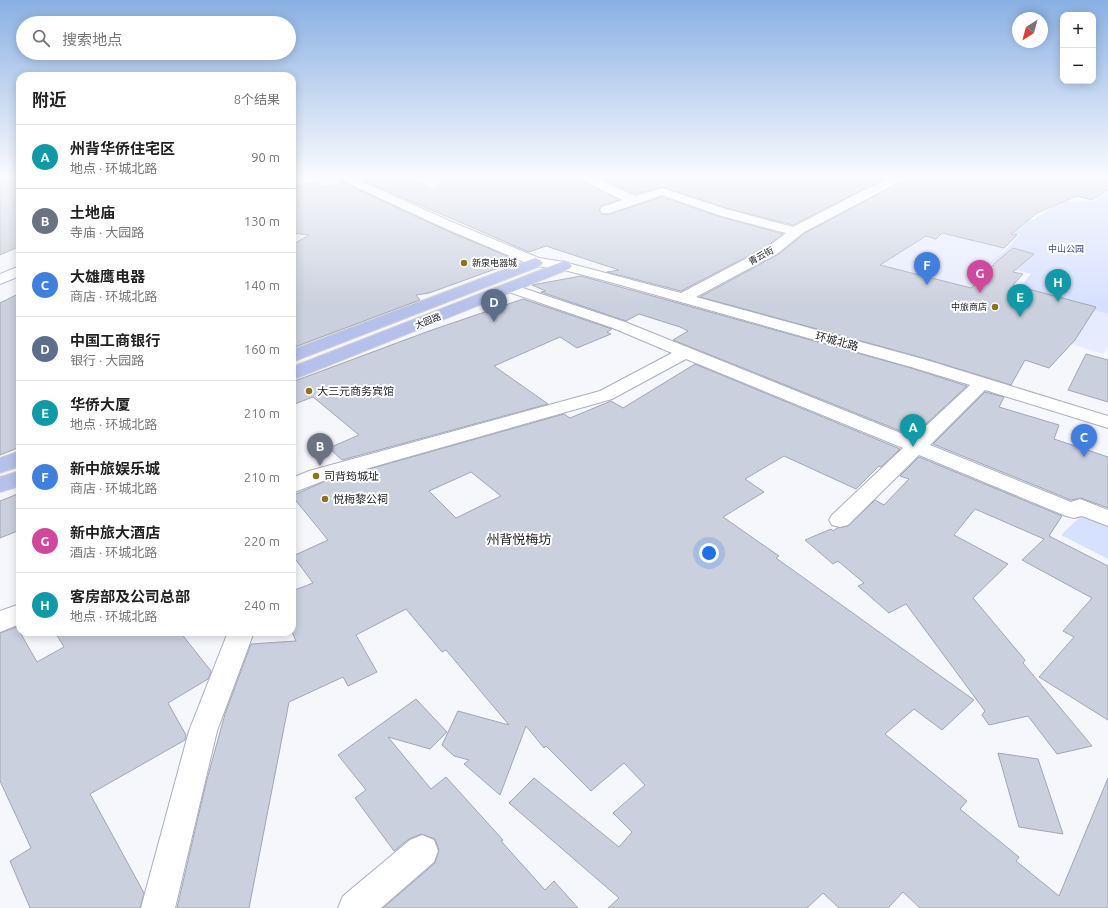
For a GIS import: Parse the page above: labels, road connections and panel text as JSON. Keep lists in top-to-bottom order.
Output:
{
  "streets": {
    "main road": ["大园路"],
    "street": ["青云街", "环城北路"]
  },
  "crossings": [
    ["青云街", "环城北路"],
    ["大园路", "环城北路"]
  ],
  "districts": ["州背悦梅坊"],
  "parks": ["中山公园"],
  "places": [
    "新泉电器城",
    "中旅商店",
    "大三元商务宾馆",
    "司背筠城址",
    "悦梅黎公祠"
  ],
  "north": "bottom left",
  "page": {
    "map_buttons": ["+", "−"],
    "search": "搜索地点",
    "heading": ["附近", "8个结果"],
    "list": [
      {
        "mark": "A",
        "name": "州背华侨住宅区",
        "note": "地点 · 环城北路",
        "value": "90 m"
      },
      {
        "mark": "B",
        "name": "土地庙",
        "note": "寺庙 · 大园路",
        "value": "130 m"
      },
      {
        "mark": "C",
        "name": "大雄鹰电器",
        "note": "商店 · 环城北路",
        "value": "140 m"
      },
      {
        "mark": "D",
        "name": "中国工商银行",
        "note": "银行 · 大园路",
        "value": "160 m"
      },
      {
        "mark": "E",
        "name": "华侨大厦",
        "note": "地点 · 环城北路",
        "value": "210 m"
      },
      {
        "mark": "F",
        "name": "新中旅娱乐城",
        "note": "商店 · 环城北路",
        "value": "210 m"
      },
      {
        "mark": "G",
        "name": "新中旅大酒店",
        "note": "酒店 · 环城北路",
        "value": "220 m"
      },
      {
        "mark": "H",
        "name": "客房部及公司总部",
        "note": "地点 · 环城北路",
        "value": "240 m"
      }
    ],
    "pins": [
      "F",
      "G",
      "H",
      "E",
      "D",
      "A",
      "C",
      "B"
    ]
  }
}
